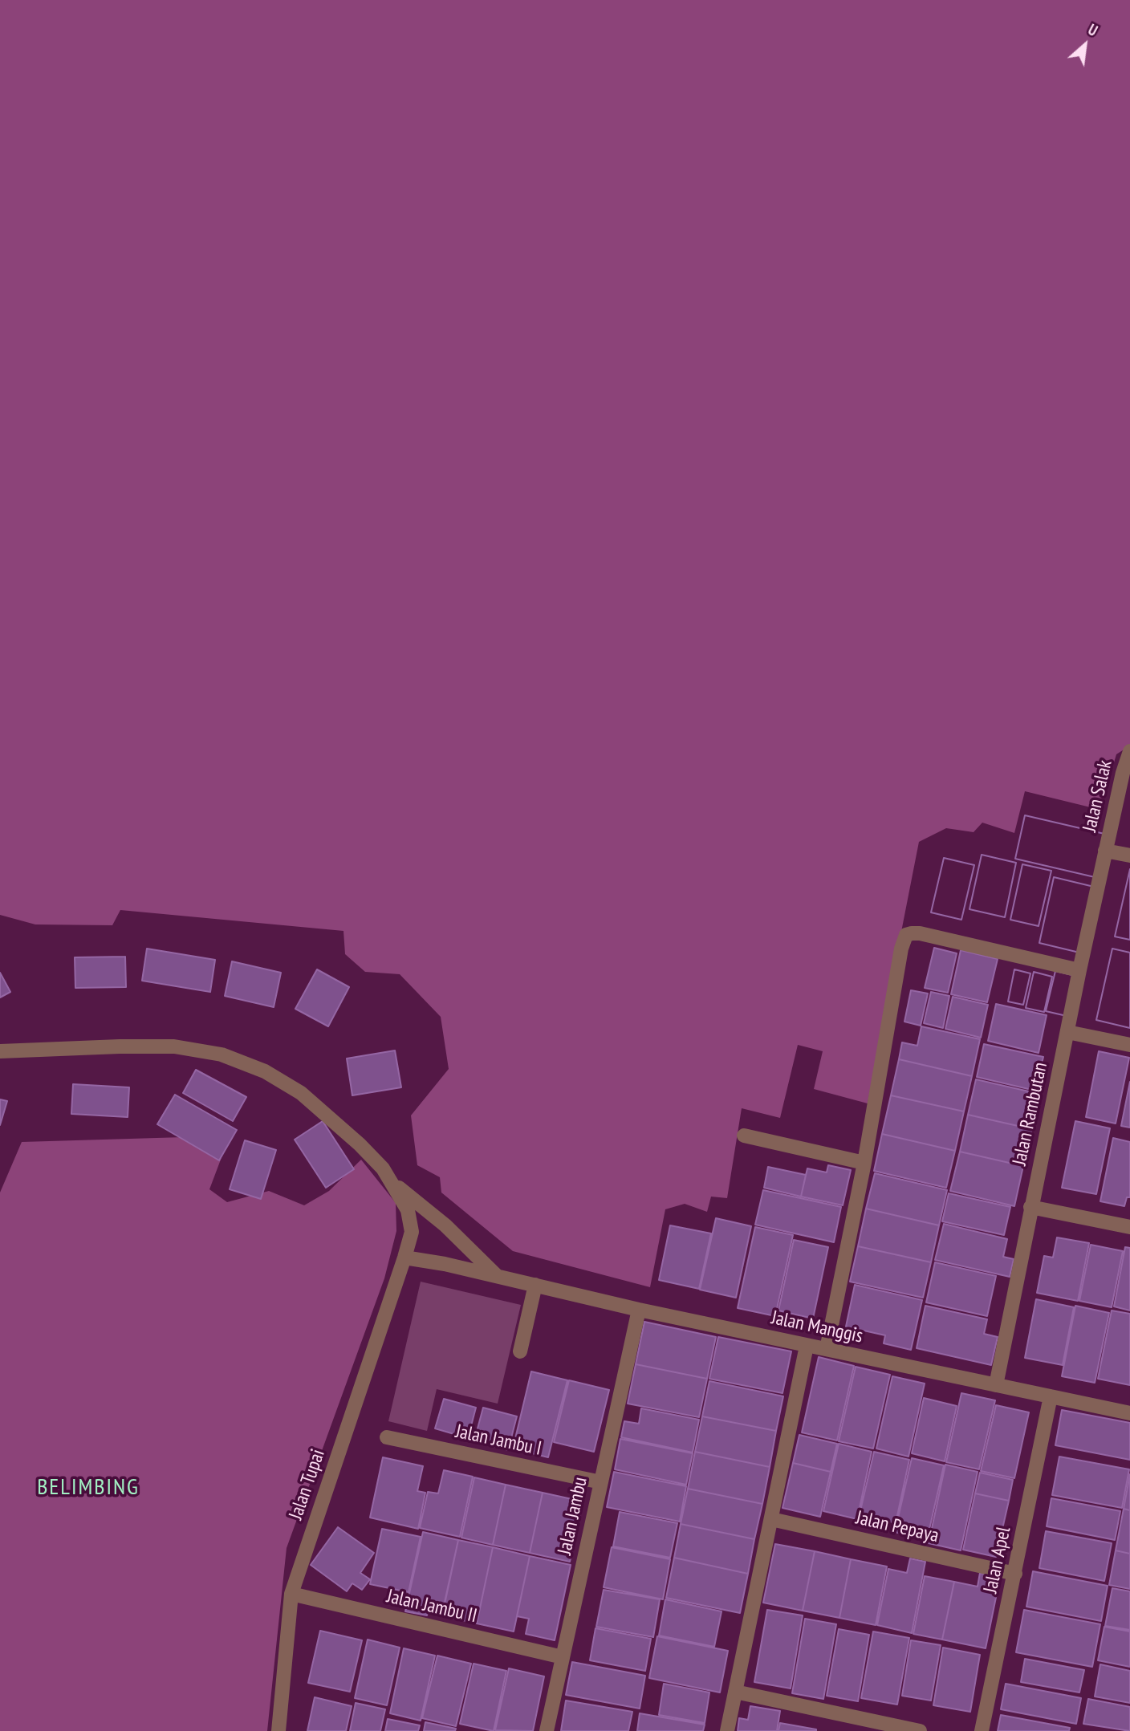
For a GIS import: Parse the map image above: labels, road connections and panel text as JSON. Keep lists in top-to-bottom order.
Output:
{
  "streets": {
    "street": [
      "Jalan Salak",
      "Jalan Rambutan",
      "Jalan Manggis",
      "Jalan Jambu I",
      "Jalan Tupai",
      "Jalan Jambu",
      "Jalan Pepaya",
      "Jalan Apel",
      "Jalan Jambu II"
    ]
  },
  "crossings": [
    ["Jalan Salak", "Jalan Rambutan"],
    ["Jalan Rambutan", "Jalan Manggis"],
    ["Jalan Manggis", "Jalan Tupai"],
    ["Jalan Manggis", "Jalan Jambu"],
    ["Jalan Manggis", "Jalan Apel"],
    ["Jalan Jambu I", "Jalan Jambu"],
    ["Jalan Tupai", "Jalan Jambu II"],
    ["Jalan Jambu", "Jalan Jambu II"],
    ["Jalan Pepaya", "Jalan Apel"]
  ],
  "districts": ["BELIMBING"],
  "north": "top right"
}
